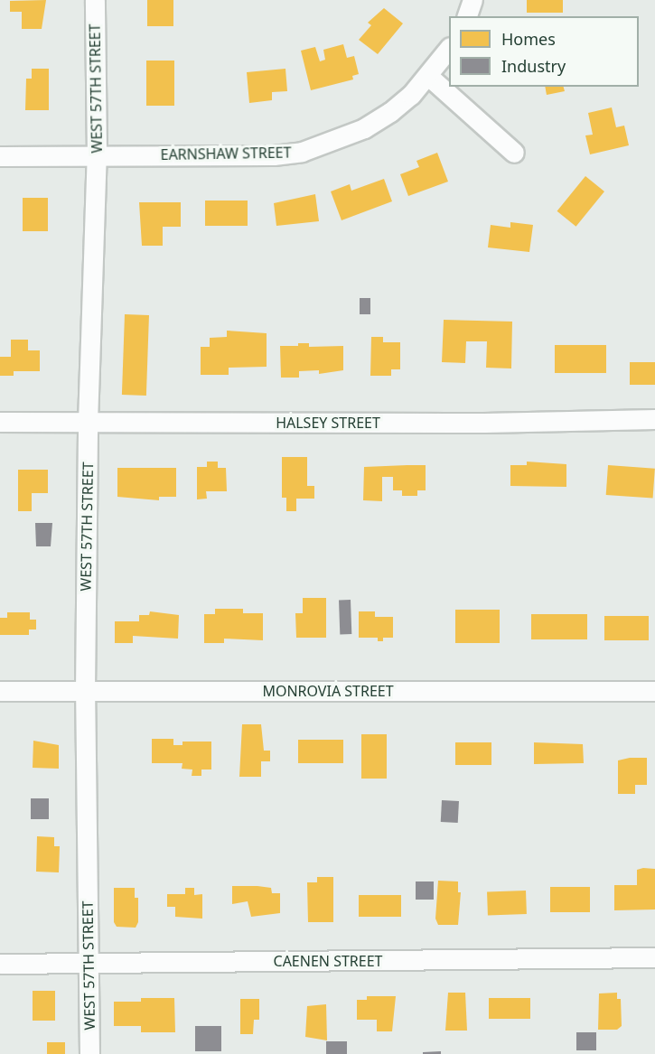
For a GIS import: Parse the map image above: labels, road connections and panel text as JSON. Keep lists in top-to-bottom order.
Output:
{
  "streets": {
    "street": [
      "WEST 57TH STREET",
      "EARNSHAW STREET",
      "HALSEY STREET",
      "MONROVIA STREET",
      "CAENEN STREET"
    ]
  },
  "crossings": [
    ["WEST 57TH STREET", "EARNSHAW STREET"],
    ["WEST 57TH STREET", "HALSEY STREET"],
    ["WEST 57TH STREET", "MONROVIA STREET"],
    ["WEST 57TH STREET", "CAENEN STREET"]
  ],
  "legend": ["Homes", "Industry"]
}
